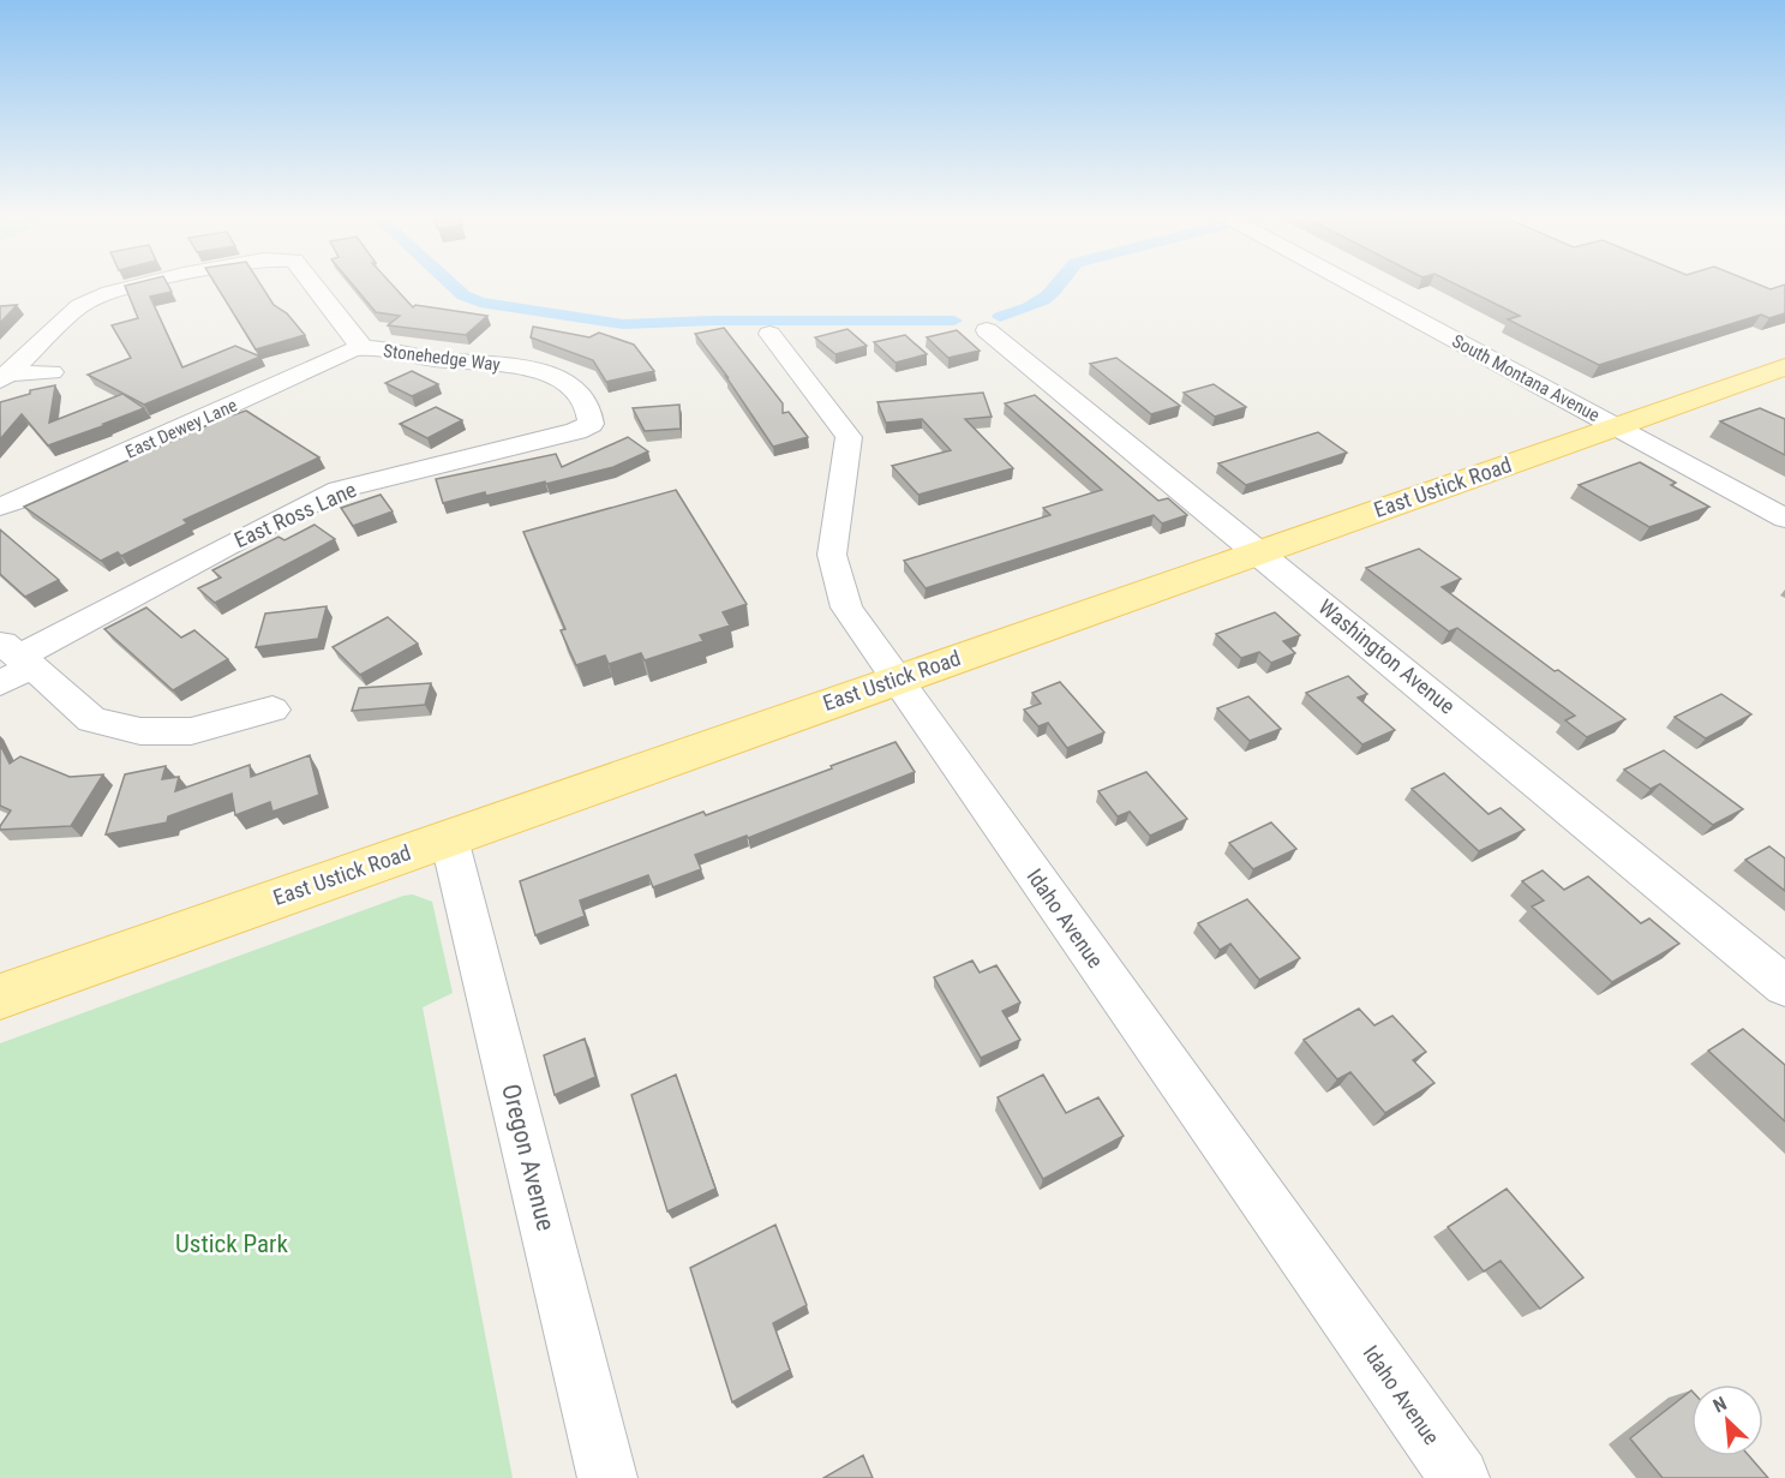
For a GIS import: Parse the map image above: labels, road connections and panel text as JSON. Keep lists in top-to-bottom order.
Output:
{
  "streets": {
    "main road": ["East Ustick Road"],
    "street": [
      "Stonehedge Way",
      "South Montana Avenue",
      "East Dewey Lane",
      "East Ross Lane",
      "Washington Avenue",
      "Idaho Avenue",
      "Oregon Avenue"
    ]
  },
  "crossings": [
    ["Stonehedge Way", "East Dewey Lane"],
    ["Stonehedge Way", "East Ross Lane"],
    ["South Montana Avenue", "East Ustick Road"],
    ["East Ustick Road", "Washington Avenue"],
    ["East Ustick Road", "Idaho Avenue"],
    ["East Ustick Road", "Oregon Avenue"]
  ],
  "parks": ["Ustick Park"],
  "north": "top left"
}
